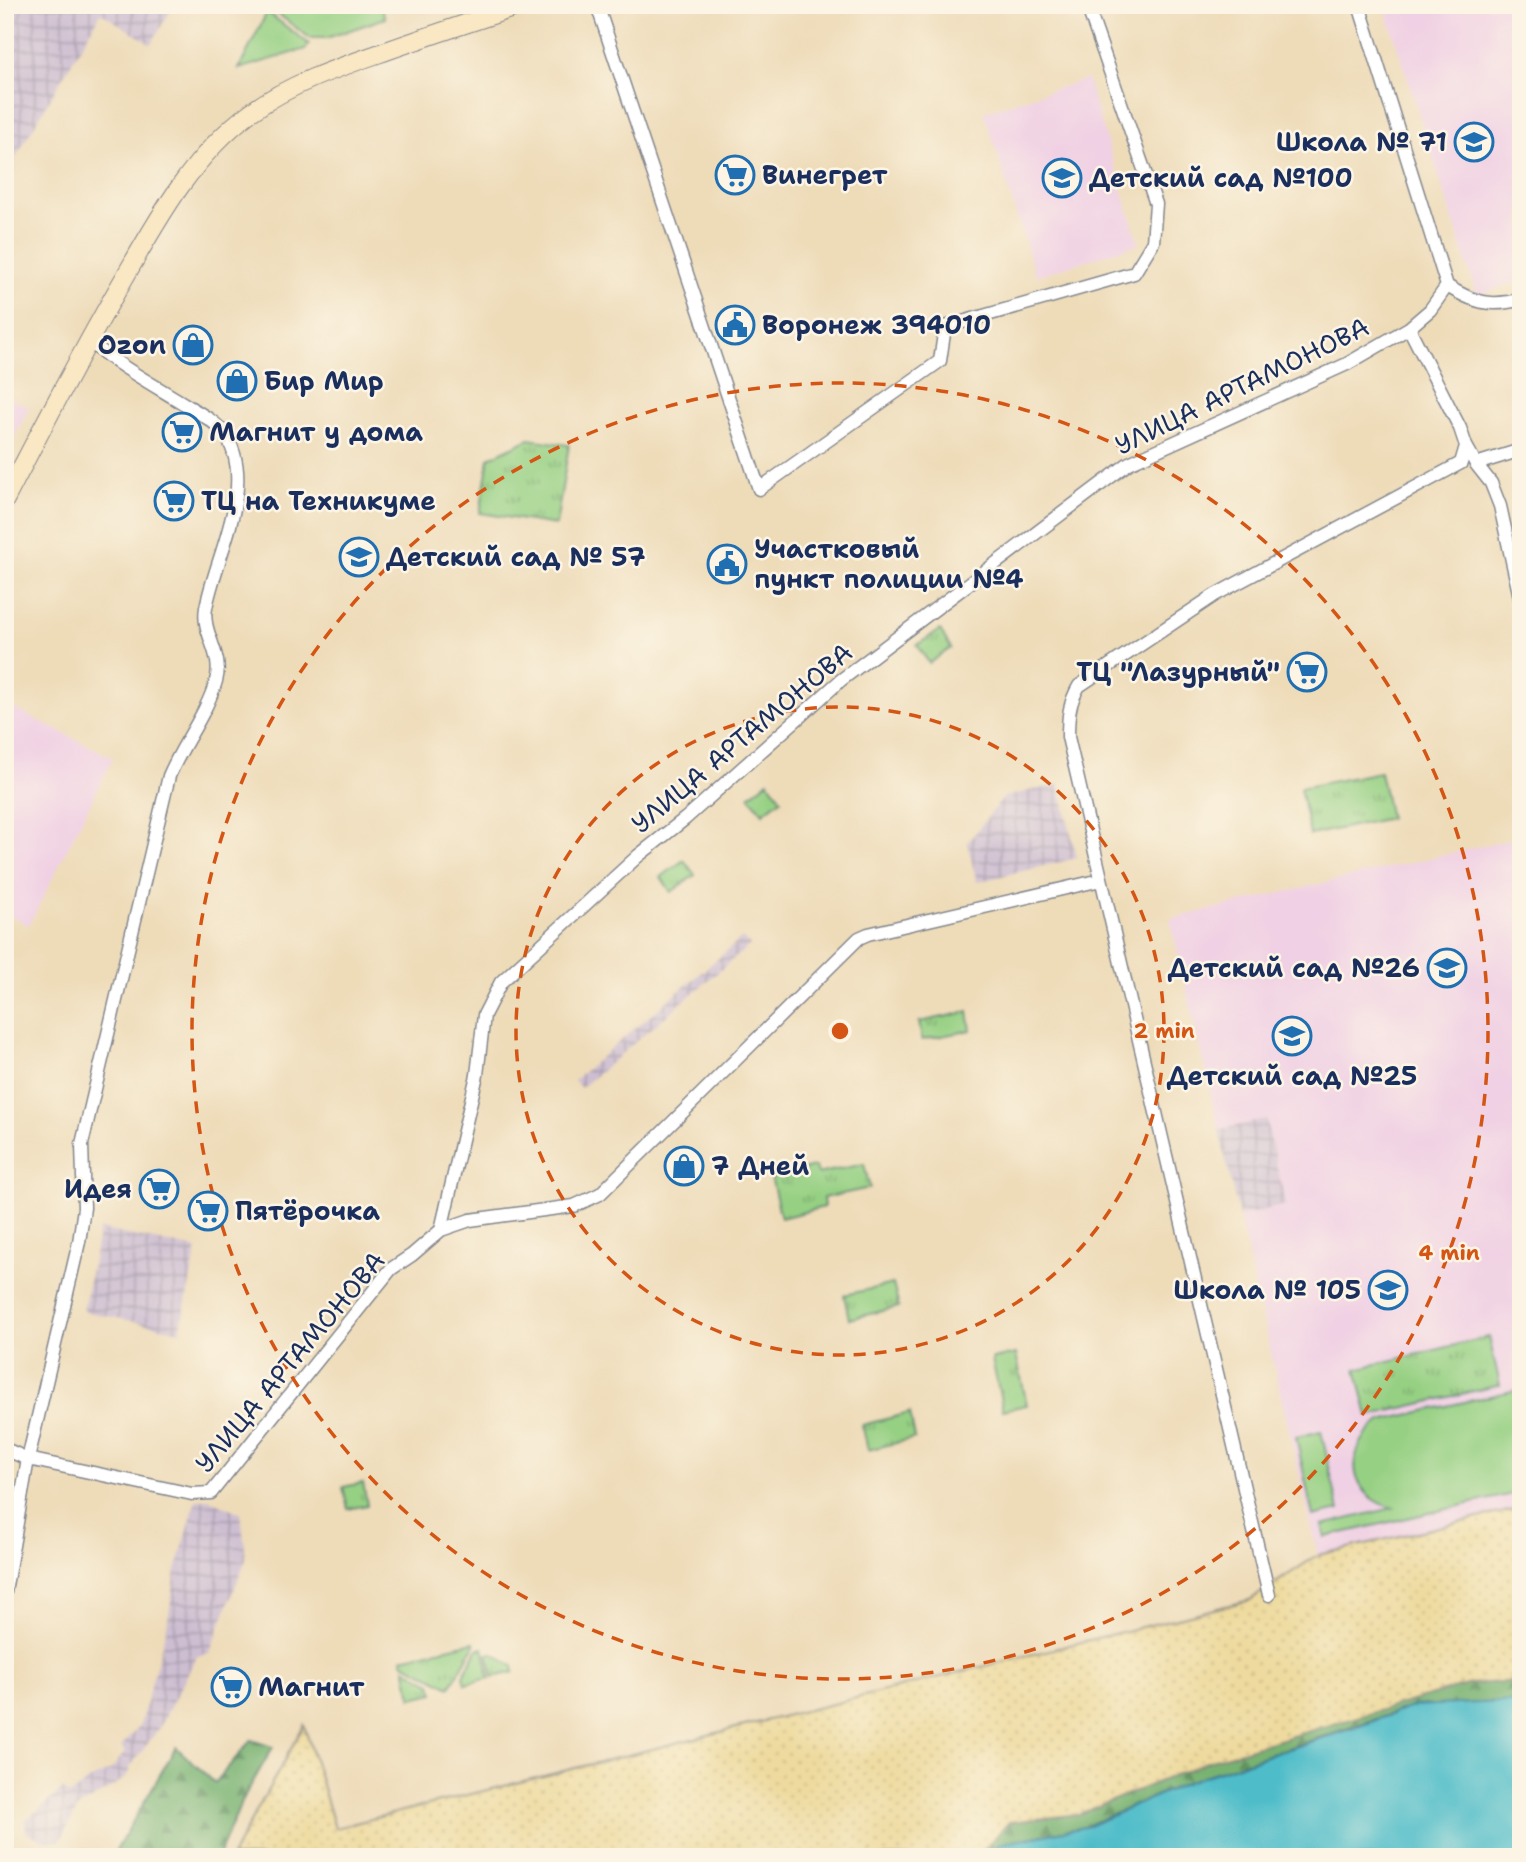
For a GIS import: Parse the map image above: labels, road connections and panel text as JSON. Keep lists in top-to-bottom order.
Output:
{
  "streets": {
    "street": ["УЛИЦА АРТАМОНОВА"]
  },
  "places": {
    "school or university": [
      "Школа № 71",
      "Детский сад №100",
      "Детский сад № 57",
      "Детский сад №26",
      "Детский сад №25",
      "Школа № 105"
    ],
    "supermarket": [
      "Винегрет",
      "Магнит у дома",
      "ТЦ на Техникуме",
      "ТЦ \"Лазурный\"",
      "Идея",
      "Пятёрочка",
      "Магнит"
    ],
    "public building": ["Воронеж 394010", "Участковый пункт полиции №4"],
    "shop": ["Ozon", "Бир Мир", "7 Дней"]
  },
  "rings": ["2 min", "4 min"]
}
